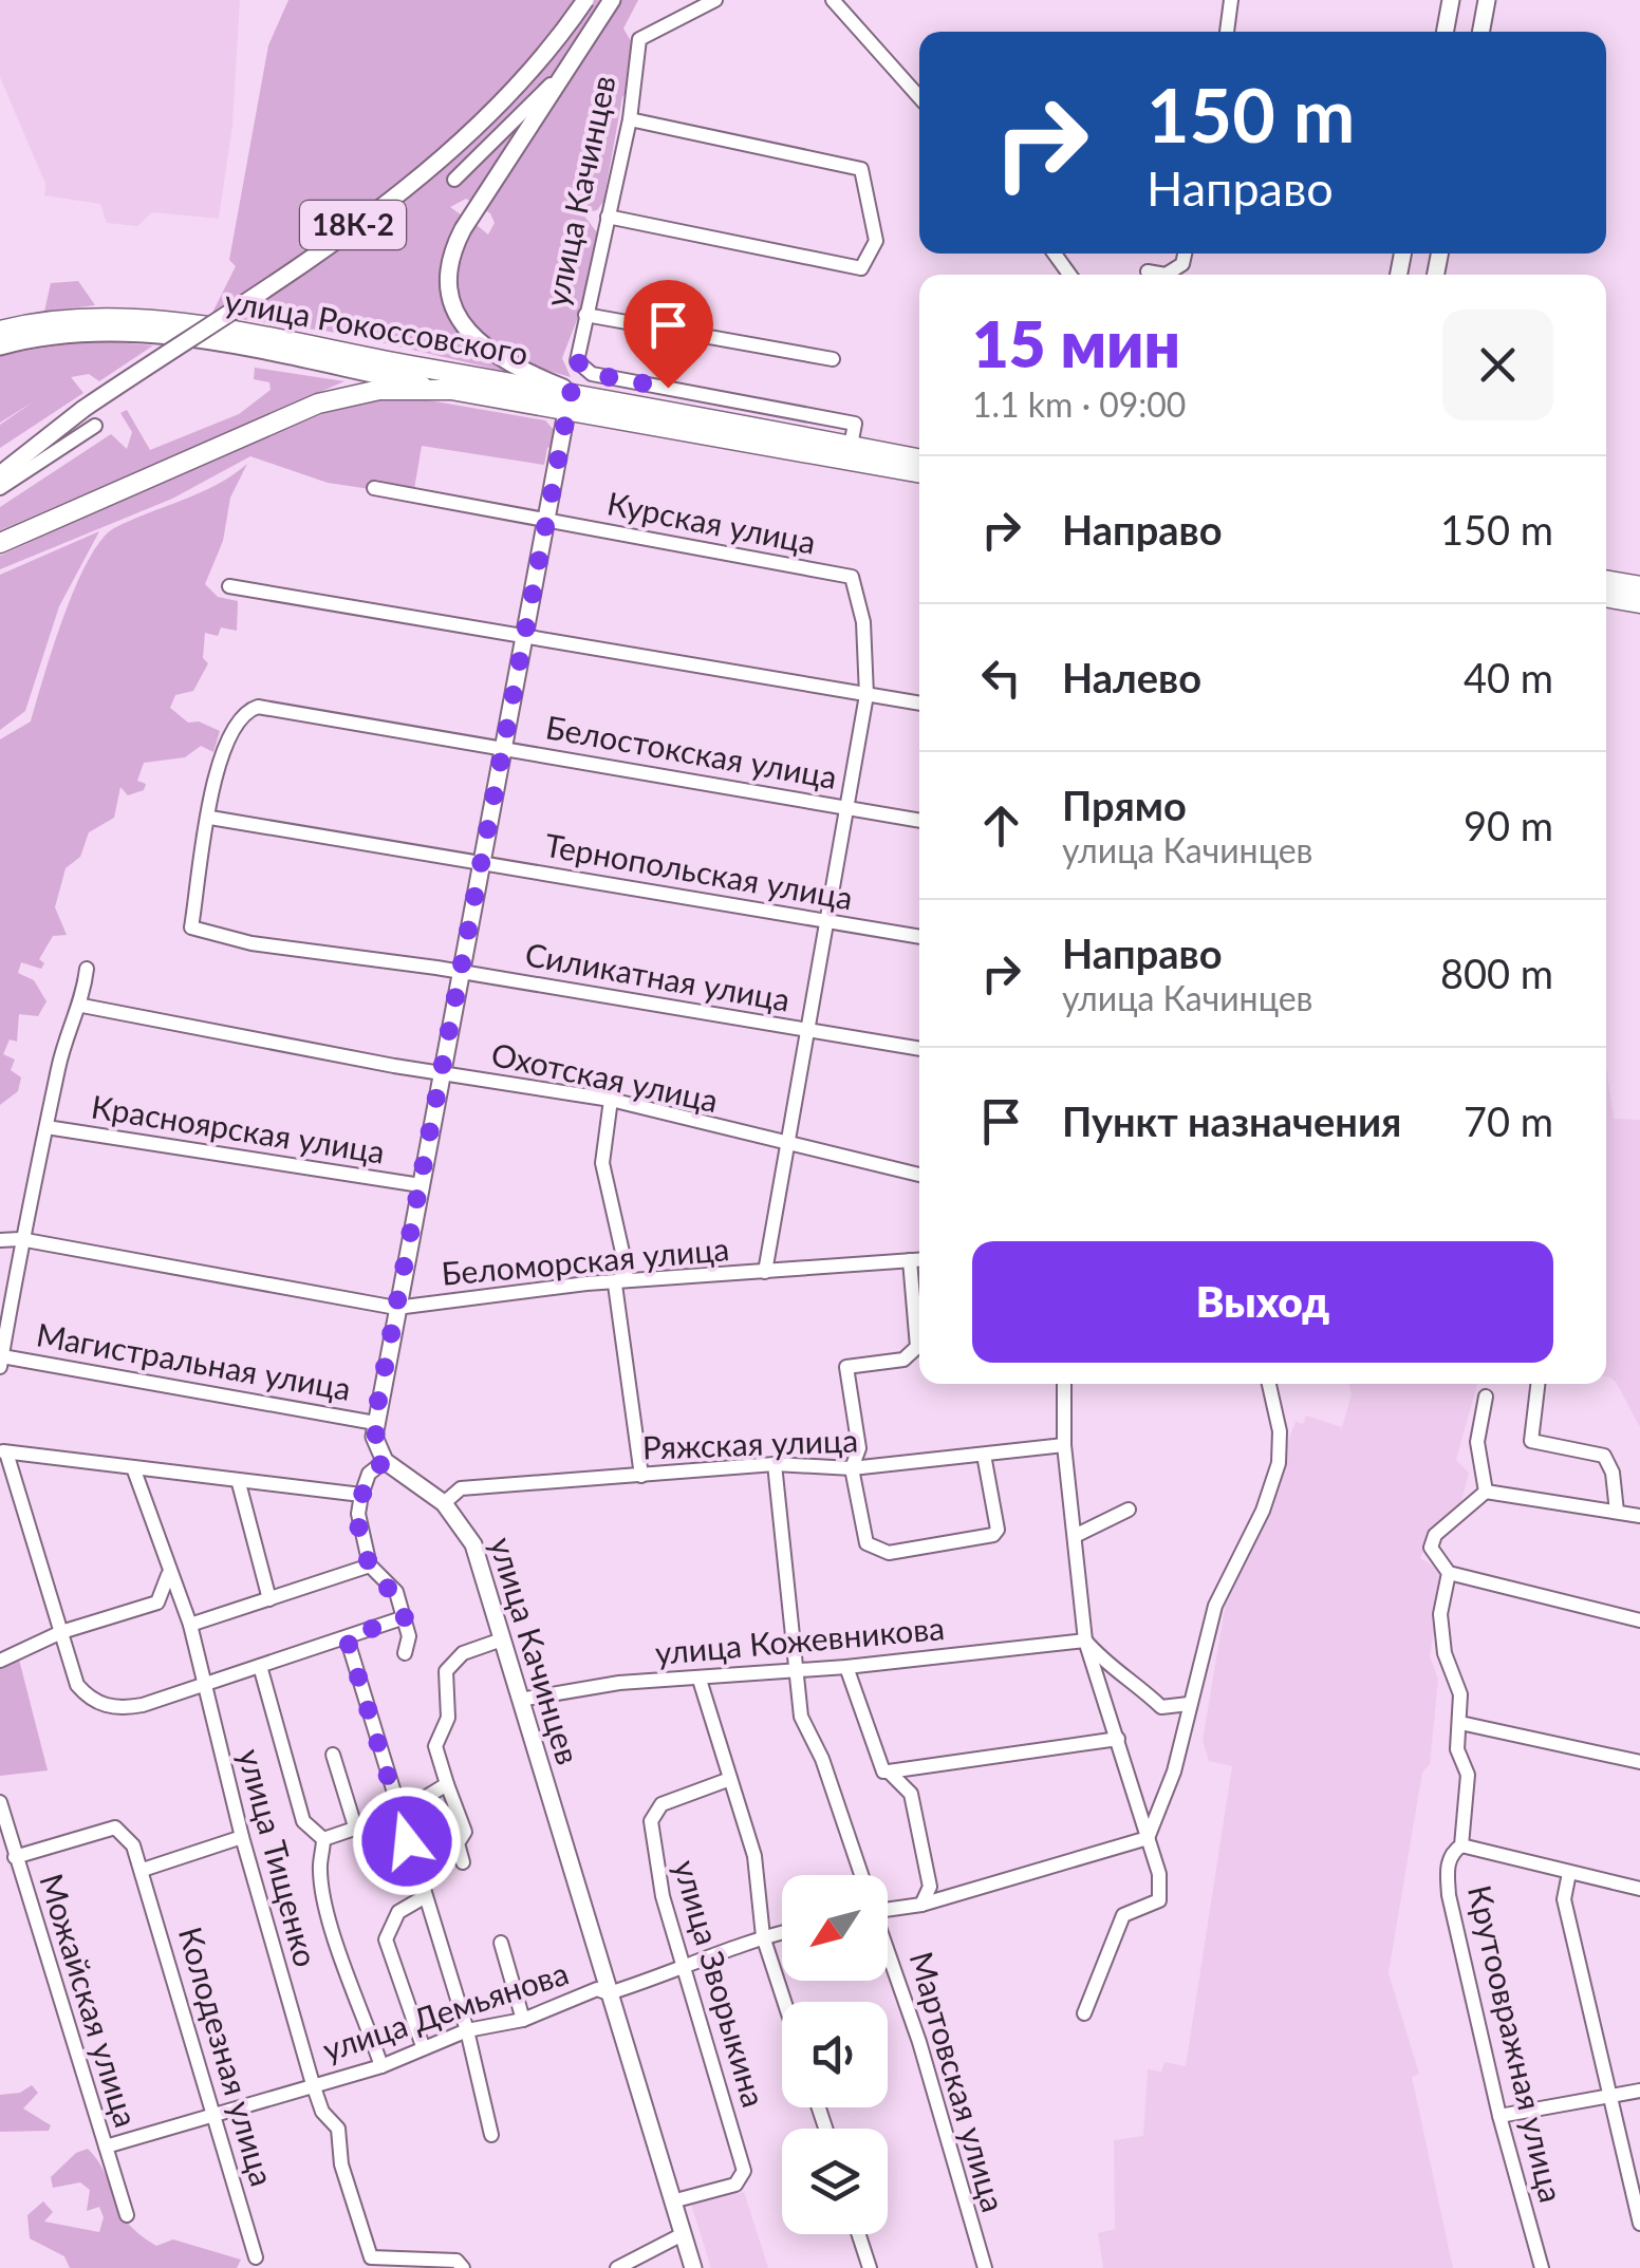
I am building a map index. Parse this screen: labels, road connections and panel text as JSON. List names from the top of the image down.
{
  "streets": {
    "highway": ["улица Рокоссовского"],
    "main road": ["улица Качинцев", "18К-2"],
    "street": [
      "Курская улица",
      "Белостокская улица",
      "Тернопольская улица",
      "Силикатная улица",
      "Охотская улица",
      "Красноярская улица",
      "Беломорская улица",
      "Магистральная улица",
      "Ряжская улица",
      "улица Кожевникова",
      "улица Тищенко",
      "улица Зворыкина",
      "Можайская улица",
      "улица Демьянова",
      "Крутоовражная улица",
      "Колодезная улица",
      "Мартовская улица"
    ]
  },
  "crossings": [
    ["улица Качинцев", "18К-2"],
    ["улица Качинцев", "улица Рокоссовского"],
    ["улица Качинцев", "Ряжская улица"],
    ["улица Качинцев", "улица Кожевникова"],
    ["улица Качинцев", "улица Зворыкина"],
    ["улица Качинцев", "улица Демьянова"],
    ["18К-2", "улица Рокоссовского"],
    ["Белостокская улица", "Тернопольская улица"],
    ["Белостокская улица", "Силикатная улица"],
    ["Тернопольская улица", "Силикатная улица"],
    ["Ряжская улица", "Мартовская улица"],
    ["улица Кожевникова", "Мартовская улица"],
    ["улица Тищенко", "улица Демьянова"],
    ["улица Зворыкина", "улица Демьянова"],
    ["Можайская улица", "улица Демьянова"],
    ["Можайская улица", "Колодезная улица"],
    ["улица Демьянова", "Колодезная улица"]
  ],
  "north": "bottom left",
  "page": {
    "turn": ["150 m", "Направо"],
    "heading": ["15 мин", "1.1 km · 09:00"],
    "list": [
      {
        "name": "Направо",
        "value": "150 m"
      },
      {
        "name": "Налево",
        "value": "40 m"
      },
      {
        "name": "Прямо",
        "note": "улица Качинцев",
        "value": "90 m"
      },
      {
        "name": "Направо",
        "note": "улица Качинцев",
        "value": "800 m"
      },
      {
        "name": "Пункт назначения",
        "value": "70 m"
      }
    ],
    "buttons": "Выход"
  }
}
